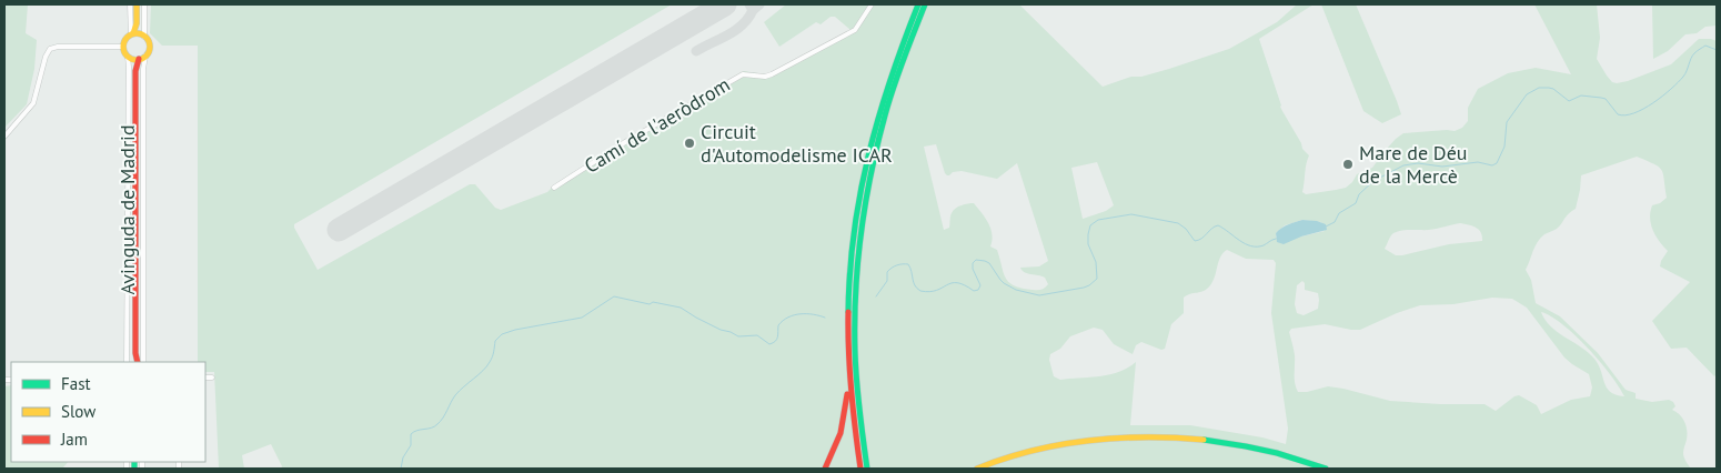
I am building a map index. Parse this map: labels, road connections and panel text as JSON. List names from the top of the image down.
{
  "streets": {
    "main road": ["Avinguda de Madrid"],
    "street": ["Camí de l'aeròdrom"]
  },
  "places": ["Circuit d'Automodelisme ICAR", "Mare de Déu de la Mercè"],
  "legend": ["Fast", "Slow", "Jam"]
}
